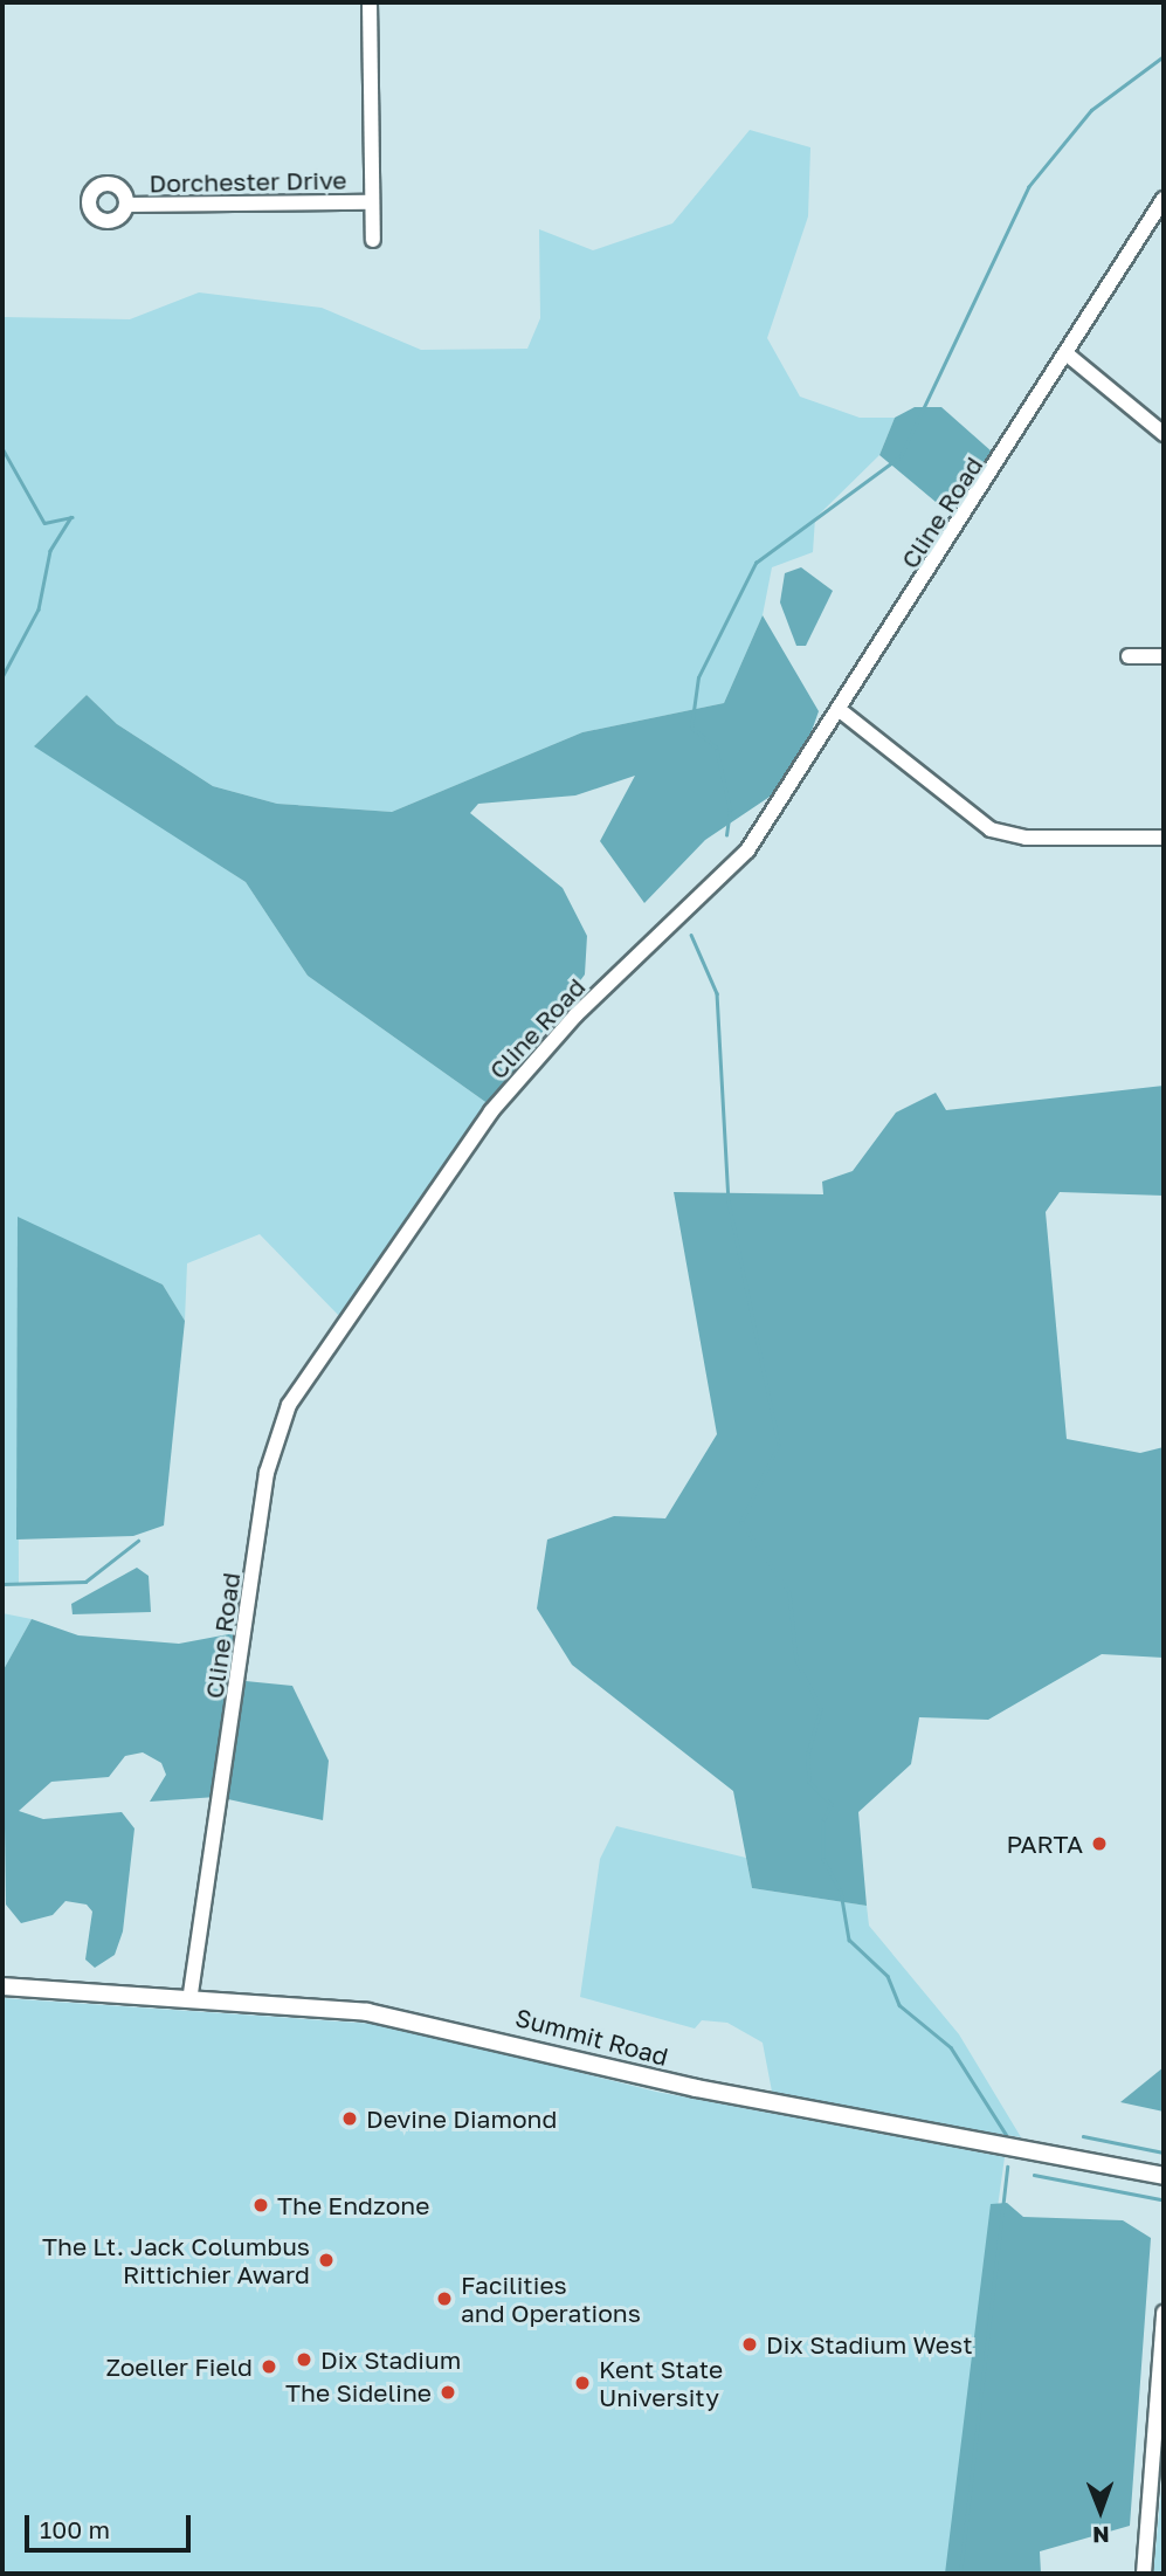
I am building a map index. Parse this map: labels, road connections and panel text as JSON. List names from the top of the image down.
{
  "streets": {
    "street": ["Dorchester Drive", "Cline Road", "Summit Road"]
  },
  "crossings": [
    ["Cline Road", "Summit Road"]
  ],
  "places": [
    "PARTA",
    "Devine Diamond",
    "The Endzone",
    "The Lt. Jack Columbus Rittichier Award",
    "Facilities and Operations",
    "Dix Stadium West",
    "Dix Stadium",
    "Zoeller Field",
    "Kent State University",
    "The Sideline"
  ],
  "scale_bar": "100 m",
  "north": "bottom"
}
